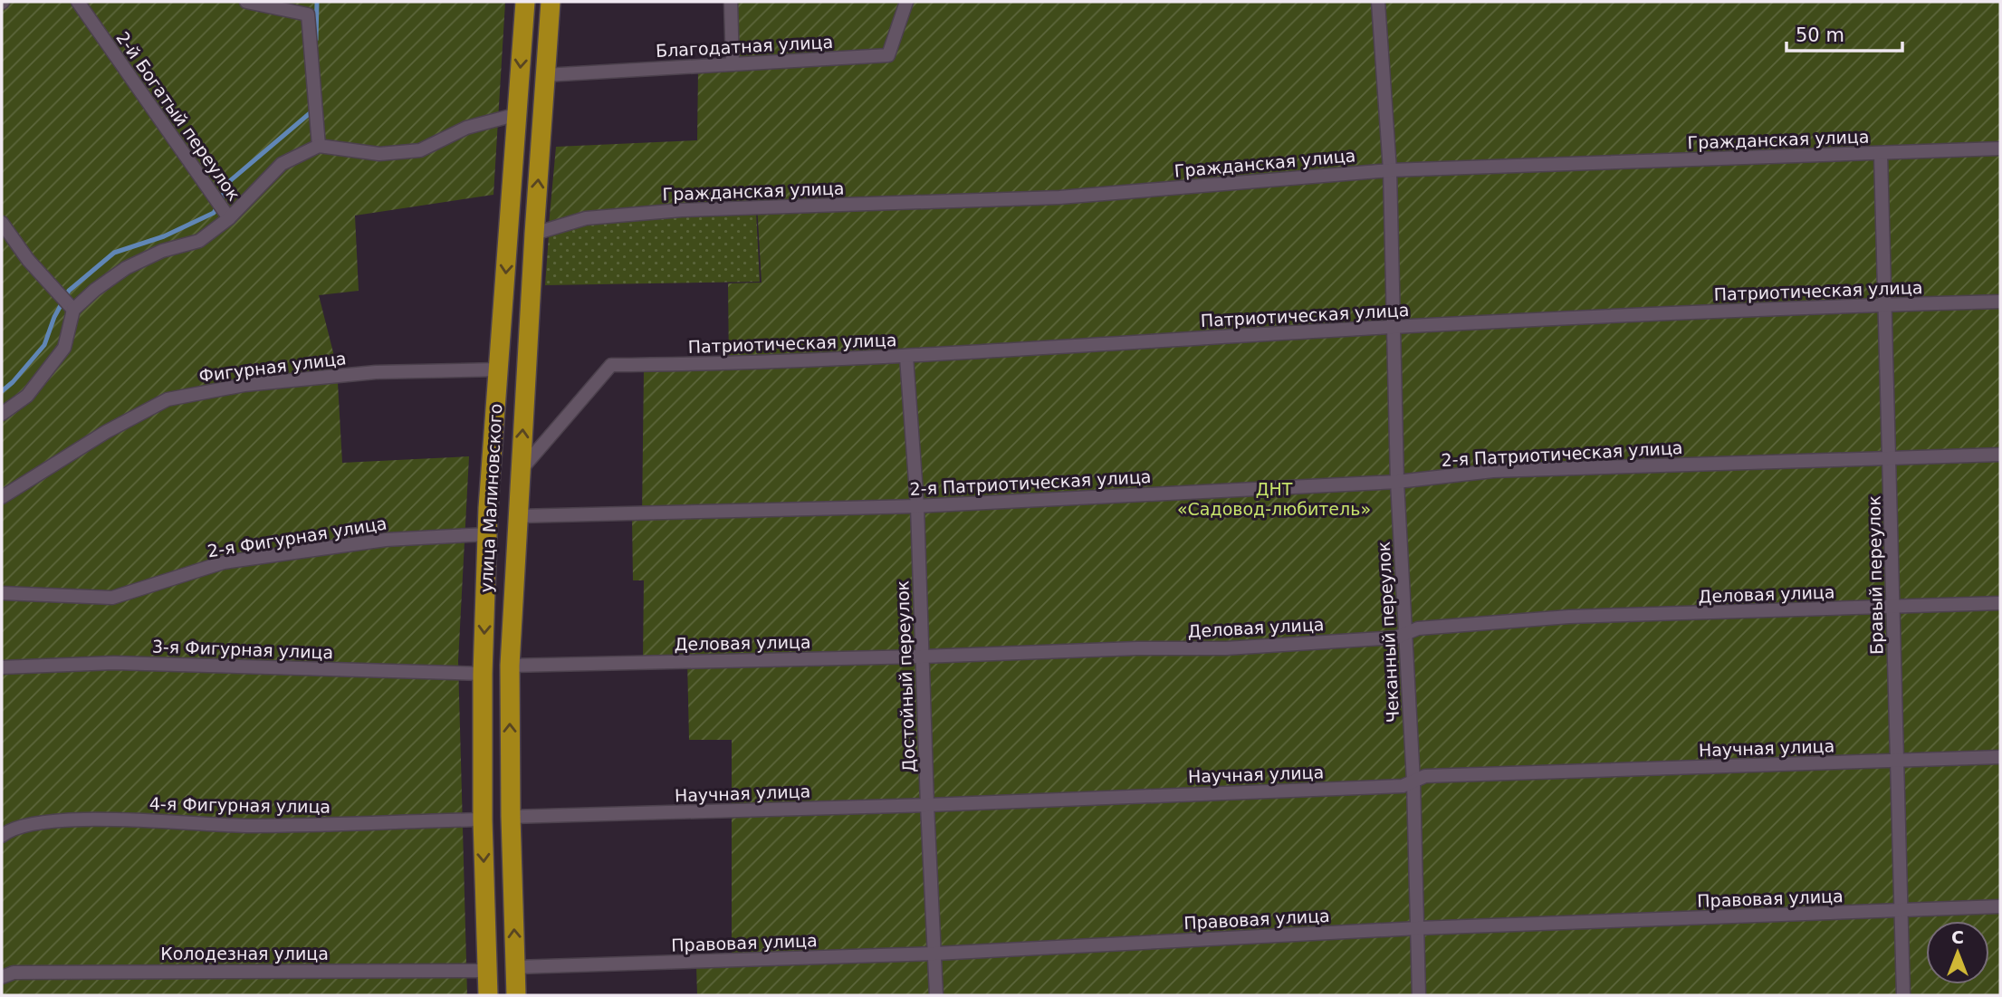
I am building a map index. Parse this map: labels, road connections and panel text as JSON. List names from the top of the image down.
{
  "streets": {
    "highway": ["улица Малиновского"],
    "street": [
      "Благодатная улица",
      "2-й Богатый переулок",
      "Гражданская улица",
      "Патриотическая улица",
      "Фигурная улица",
      "2-я Патриотическая улица",
      "2-я Фигурная улица",
      "Бравый переулок",
      "Деловая улица",
      "Чеканный переулок",
      "3-я Фигурная улица",
      "Достойный переулок",
      "Научная улица",
      "4-я Фигурная улица",
      "Правовая улица",
      "Колодезная улица"
    ]
  },
  "crossings": [
    ["Благодатная улица", "улица Малиновского"],
    ["Гражданская улица", "улица Малиновского"],
    ["Гражданская улица", "Бравый переулок"],
    ["Гражданская улица", "Чеканный переулок"],
    ["Патриотическая улица", "улица Малиновского"],
    ["Патриотическая улица", "Бравый переулок"],
    ["Патриотическая улица", "Чеканный переулок"],
    ["Патриотическая улица", "Достойный переулок"],
    ["Фигурная улица", "улица Малиновского"],
    ["2-я Патриотическая улица", "улица Малиновского"],
    ["2-я Патриотическая улица", "Бравый переулок"],
    ["2-я Патриотическая улица", "Чеканный переулок"],
    ["2-я Патриотическая улица", "Достойный переулок"],
    ["улица Малиновского", "2-я Фигурная улица"],
    ["улица Малиновского", "Деловая улица"],
    ["улица Малиновского", "3-я Фигурная улица"],
    ["улица Малиновского", "Научная улица"],
    ["улица Малиновского", "4-я Фигурная улица"],
    ["улица Малиновского", "Правовая улица"],
    ["улица Малиновского", "Колодезная улица"],
    ["Бравый переулок", "Деловая улица"],
    ["Бравый переулок", "Научная улица"],
    ["Бравый переулок", "Правовая улица"],
    ["Деловая улица", "Чеканный переулок"],
    ["Деловая улица", "Достойный переулок"],
    ["Чеканный переулок", "Научная улица"],
    ["Чеканный переулок", "Правовая улица"],
    ["Достойный переулок", "Научная улица"],
    ["Достойный переулок", "Правовая улица"]
  ],
  "parks": ["ДНТ «Садовод-любитель»"],
  "scale_bar": "50 m",
  "north": "top"
}
